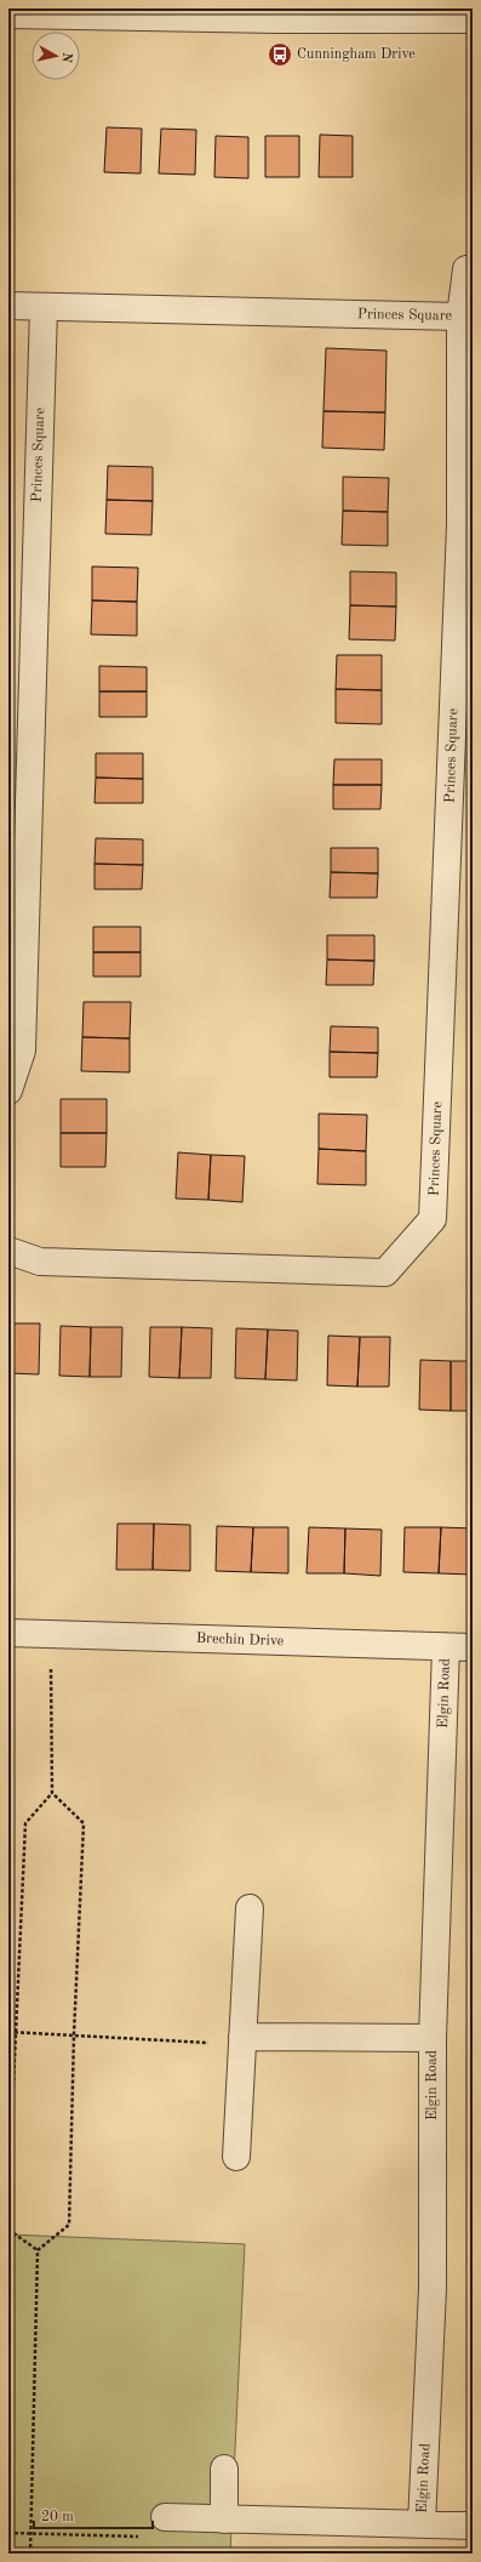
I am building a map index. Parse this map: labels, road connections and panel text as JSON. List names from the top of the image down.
{
  "streets": {
    "street": ["Princes Square", "Brechin Drive", "Elgin Road"]
  },
  "crossings": [
    ["Brechin Drive", "Elgin Road"]
  ],
  "places": {
    "bus stop": ["Cunningham Drive"]
  },
  "scale_bar": "20 m",
  "north": "right"
}
